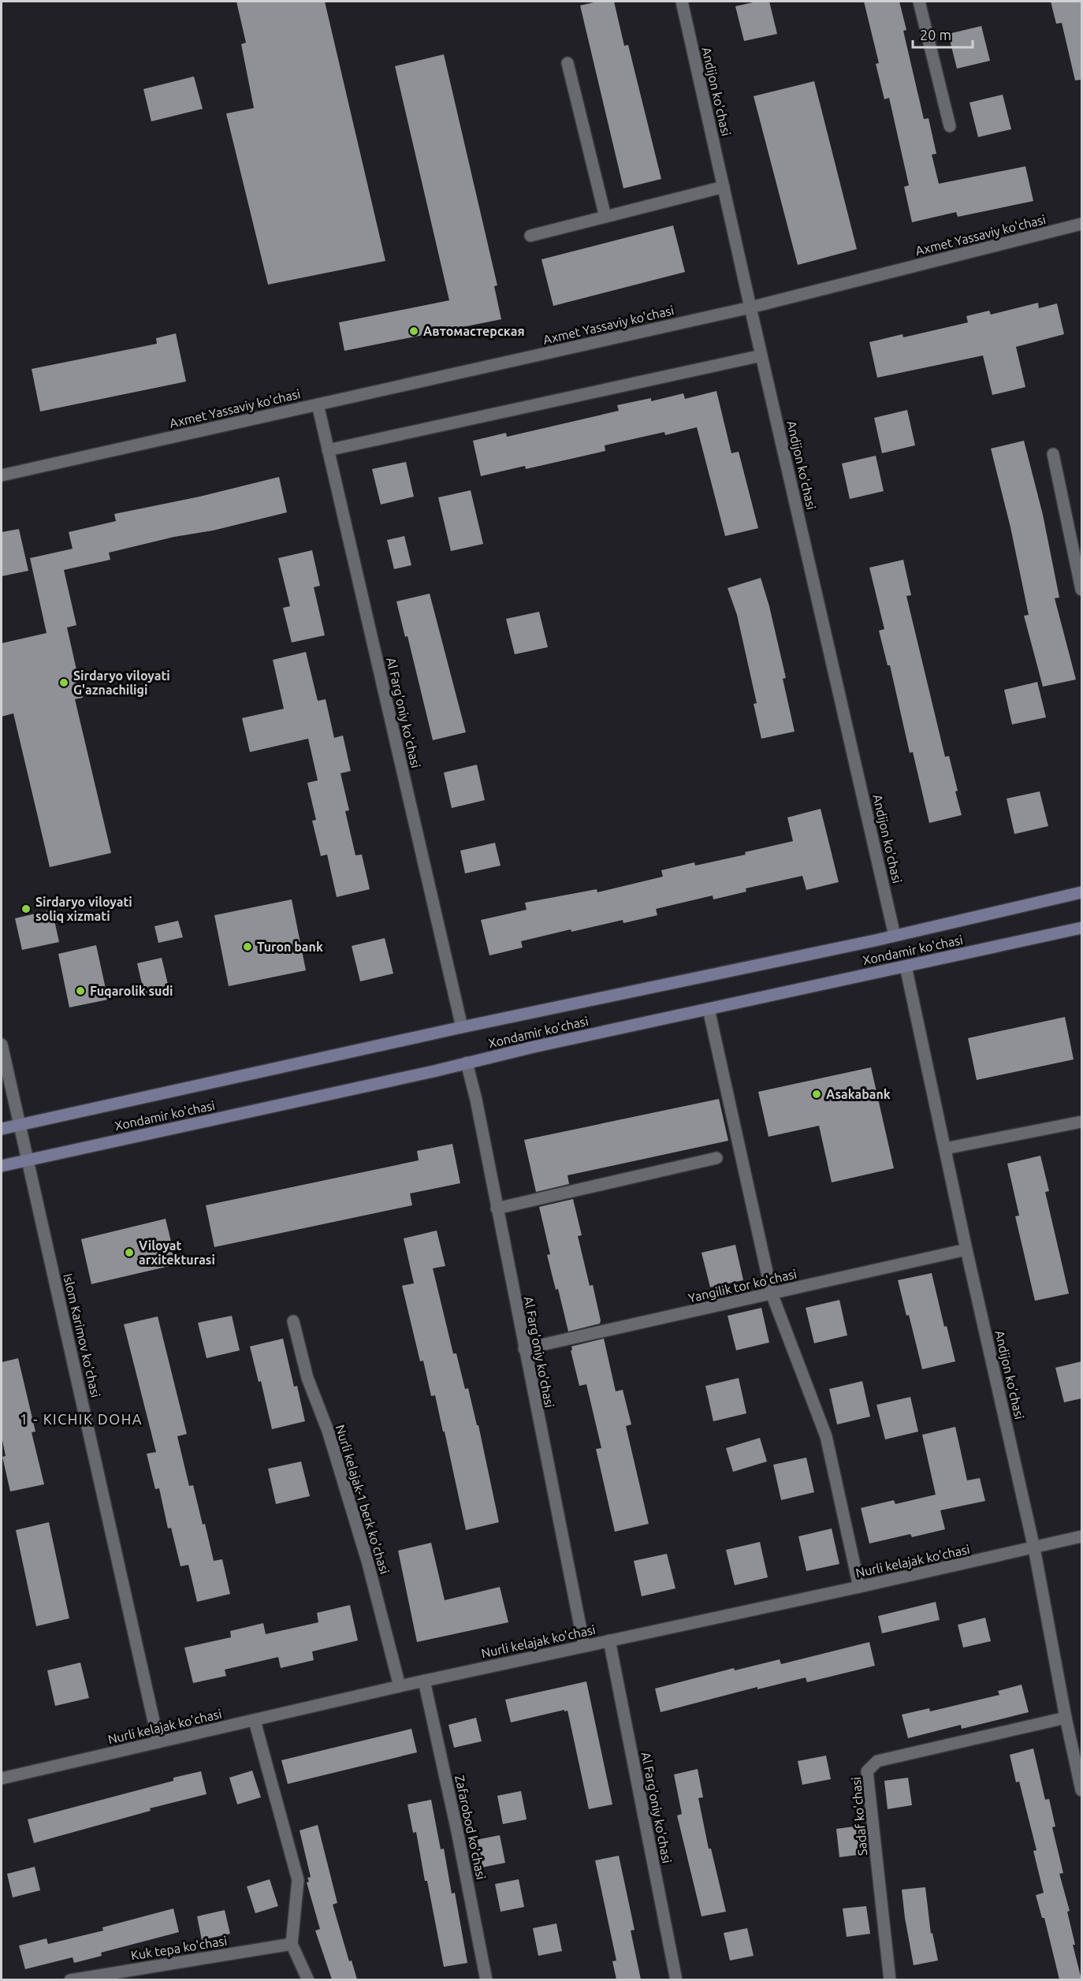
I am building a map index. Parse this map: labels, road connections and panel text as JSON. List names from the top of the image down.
{
  "streets": {
    "main road": ["Xondamir ko'chasi"],
    "street": [
      "Andijon ko'chasi",
      "Axmet Yassaviy ko'chasi",
      "Al Farg'oniy ko'chasi",
      "Yangilik tor ko'chasi",
      "Islom Karimov ko'chasi",
      "Nurli kelajak-1 berk ko'chasi",
      "Nurli kelajak ko'chasi",
      "Sadaf ko'chasi",
      "Zafarobod ko'chasi",
      "Kuk tepa ko'chasi"
    ]
  },
  "crossings": [
    ["Andijon ko'chasi", "Axmet Yassaviy ko'chasi"],
    ["Andijon ko'chasi", "Xondamir ko'chasi"],
    ["Andijon ko'chasi", "Yangilik tor ko'chasi"],
    ["Andijon ko'chasi", "Nurli kelajak ko'chasi"],
    ["Andijon ko'chasi", "Sadaf ko'chasi"],
    ["Axmet Yassaviy ko'chasi", "Al Farg'oniy ko'chasi"],
    ["Al Farg'oniy ko'chasi", "Xondamir ko'chasi"],
    ["Al Farg'oniy ko'chasi", "Yangilik tor ko'chasi"],
    ["Al Farg'oniy ko'chasi", "Nurli kelajak ko'chasi"],
    ["Xondamir ko'chasi", "Islom Karimov ko'chasi"],
    ["Islom Karimov ko'chasi", "Nurli kelajak ko'chasi"],
    ["Nurli kelajak-1 berk ko'chasi", "Nurli kelajak ko'chasi"],
    ["Nurli kelajak ko'chasi", "Zafarobod ko'chasi"]
  ],
  "districts": ["1 - KICHIK DOHA"],
  "places": [
    "Автомастерская",
    "Sirdaryo viloyati G'aznachiligi",
    "Sirdaryo viloyati soliq xizmati",
    "Turon bank",
    "Fuqarolik sudi",
    "Asakabank",
    "Viloyat arxitekturasi"
  ],
  "scale_bar": "20 m"
}
